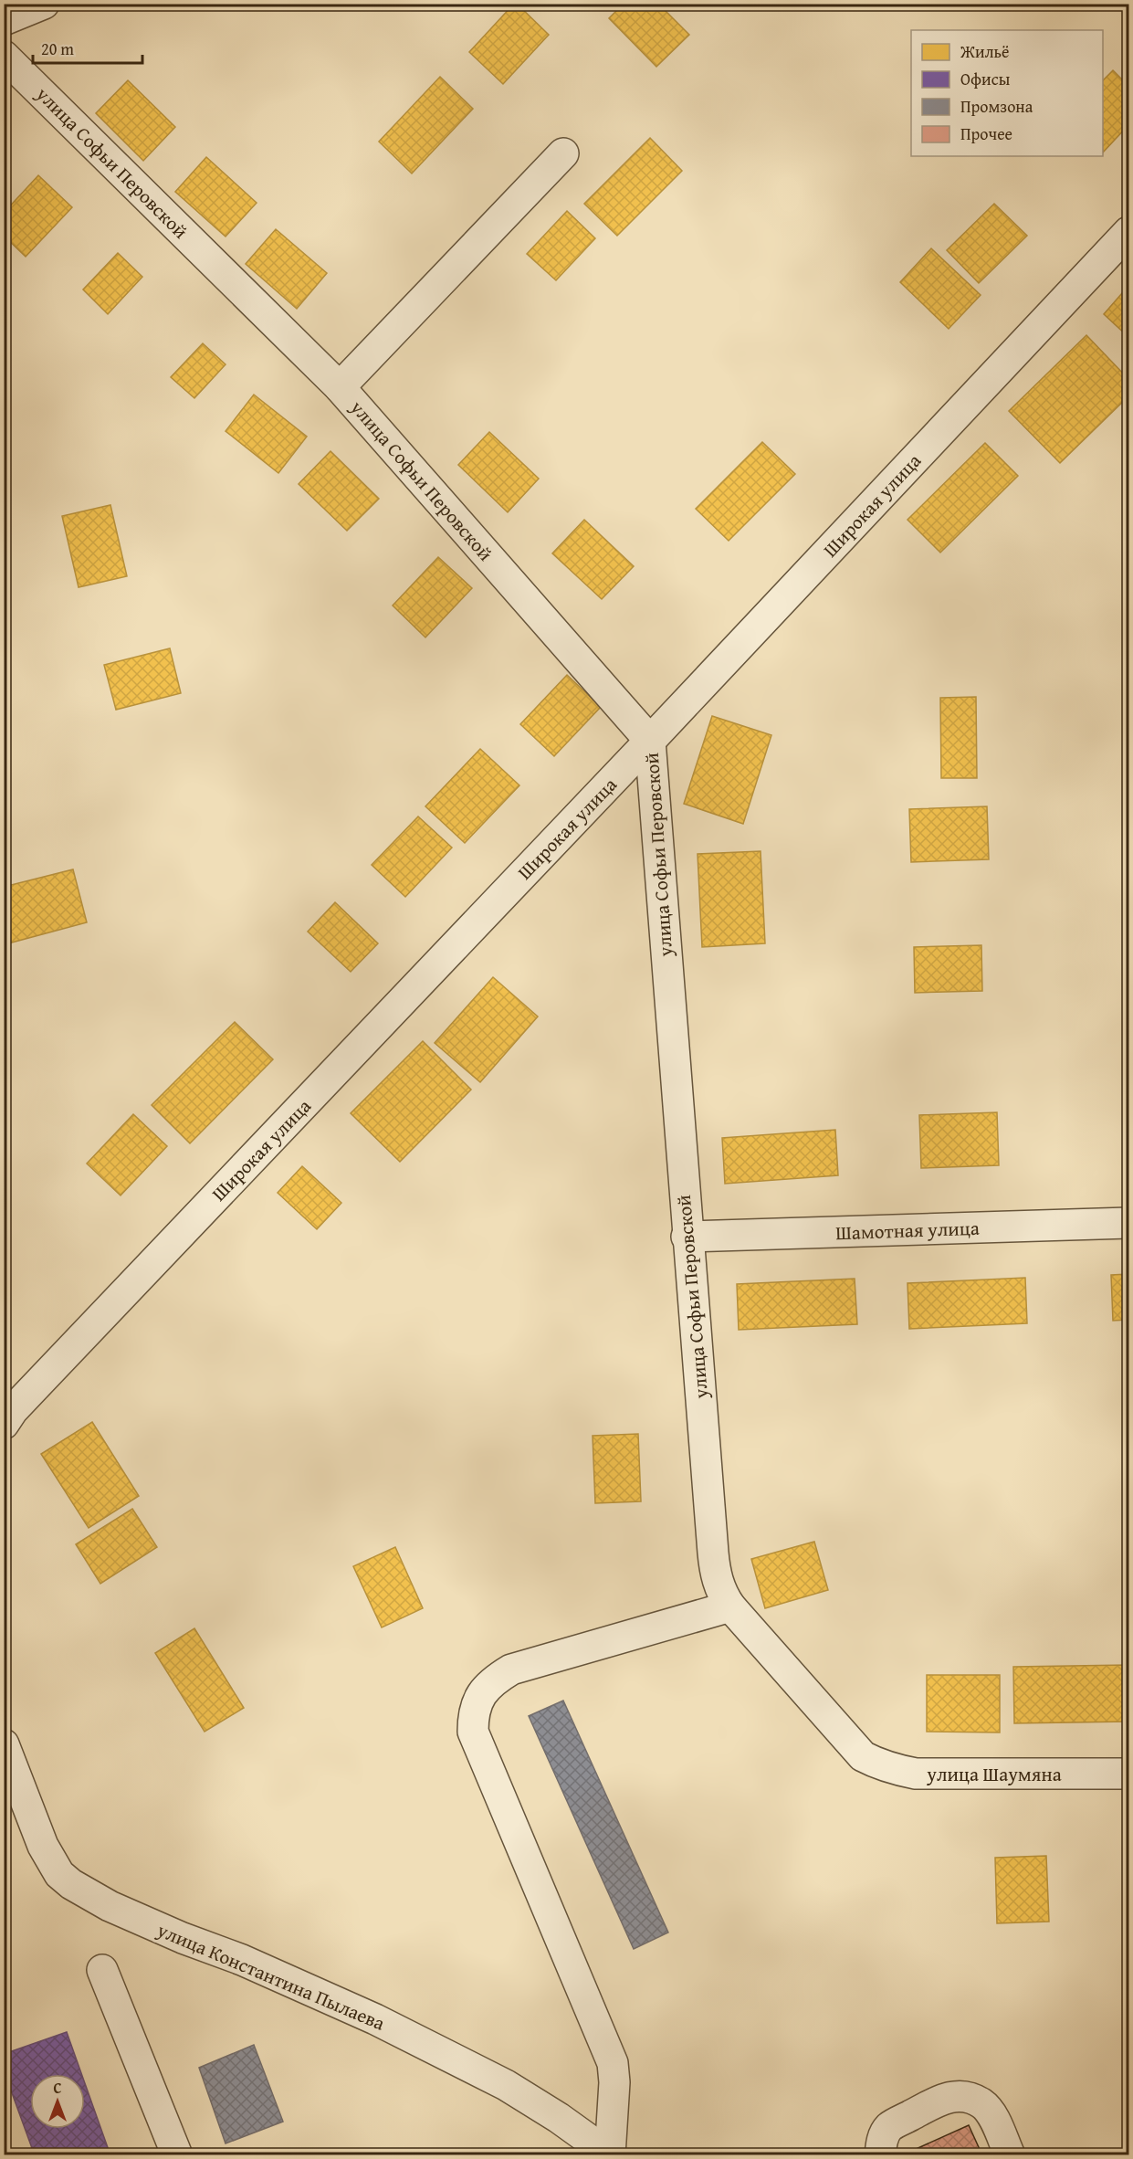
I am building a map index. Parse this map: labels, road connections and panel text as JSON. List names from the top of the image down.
{
  "streets": {
    "street": [
      "улица Софьи Перовской",
      "Широкая улица",
      "Шамотная улица",
      "улица Шаумяна",
      "улица Константина Пылаева"
    ]
  },
  "crossings": [
    ["улица Софьи Перовской", "Широкая улица"],
    ["улица Софьи Перовской", "Шамотная улица"],
    ["улица Софьи Перовской", "улица Шаумяна"]
  ],
  "legend": [
    "Жильё",
    "Офисы",
    "Промзона",
    "Прочее"
  ],
  "scale_bar": "20 m",
  "north": "top"
}
